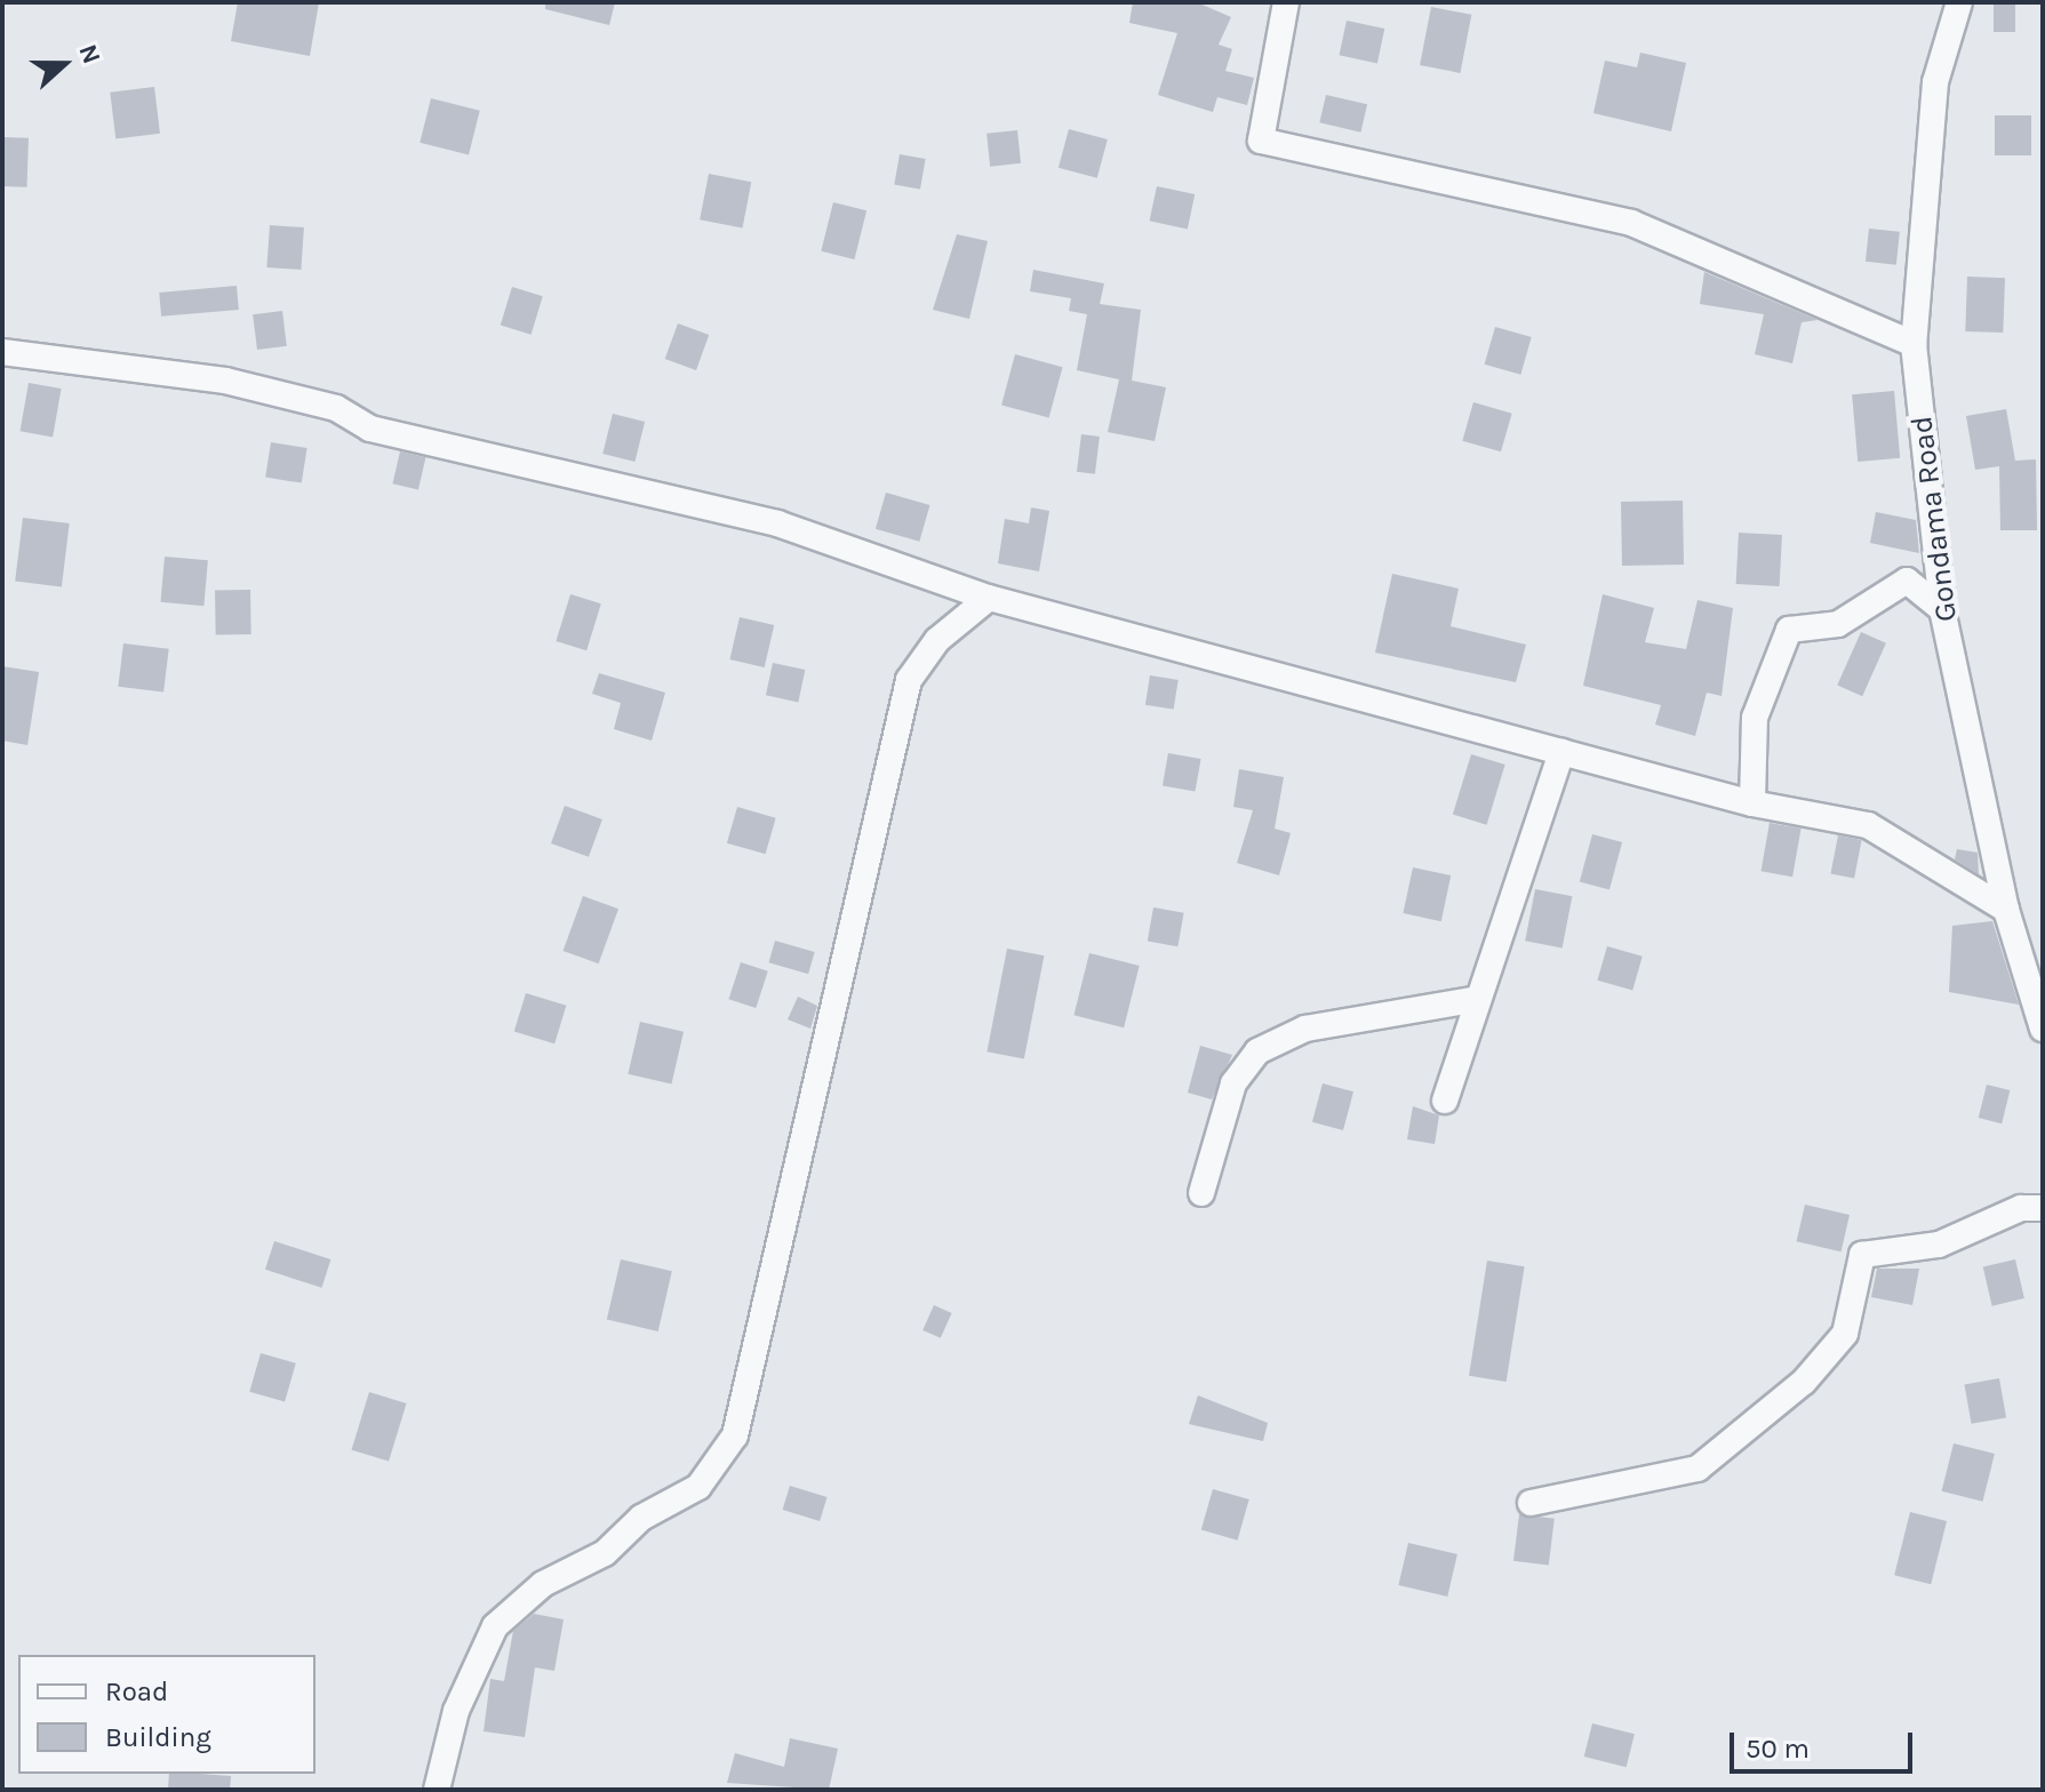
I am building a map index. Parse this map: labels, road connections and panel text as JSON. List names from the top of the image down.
{
  "streets": {
    "street": ["Gondama Road"]
  },
  "legend": ["Road", "Building"],
  "scale_bar": "50 m",
  "north": "right"
}
